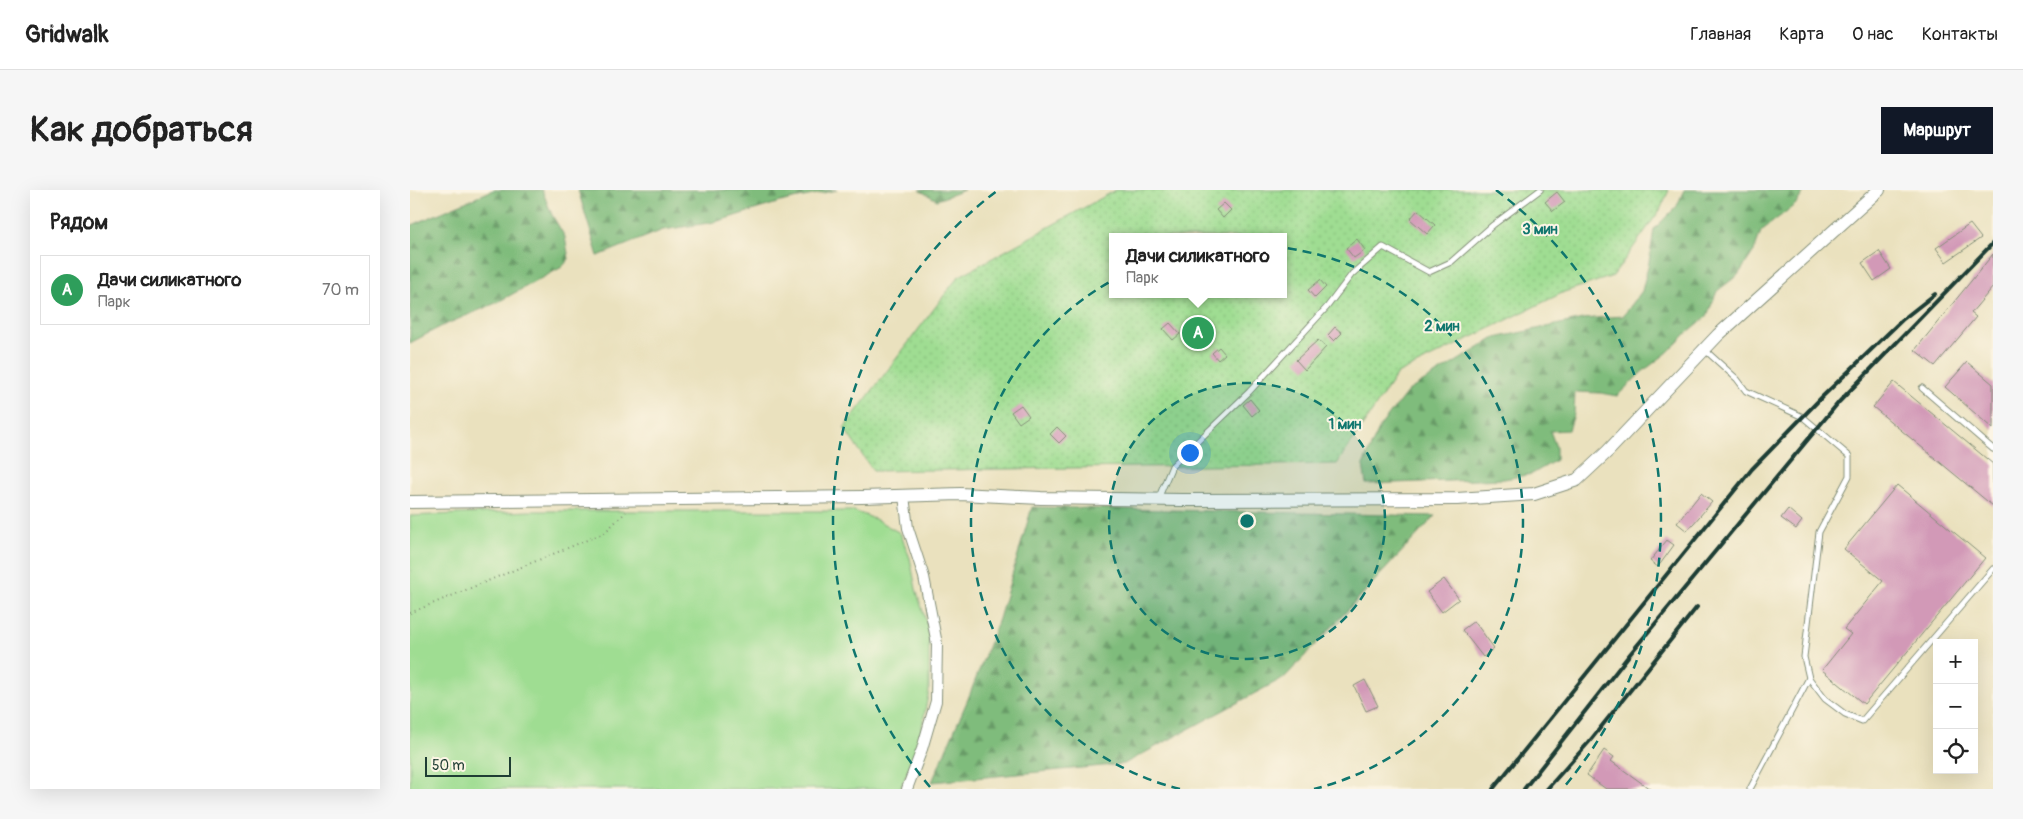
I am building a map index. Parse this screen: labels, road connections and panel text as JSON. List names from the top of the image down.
{
  "scale_bar": "50 m",
  "page": {
    "header": "Gridwalk",
    "nav": [
      "Главная",
      "Карта",
      "О нас",
      "Контакты"
    ],
    "buttons": "Маршрут",
    "title": "Как добраться",
    "heading": "Рядом",
    "popup": ["Дачи силикатного", "Парк"],
    "list": [
      {
        "mark": "A",
        "name": "Дачи силикатного",
        "note": "Парк",
        "value": "70 m"
      }
    ],
    "pins": "A",
    "map_buttons": ["+", "−"],
    "scale": "50 m"
  },
  "rings": ["3 мин", "2 мин", "1 мин"]
}
